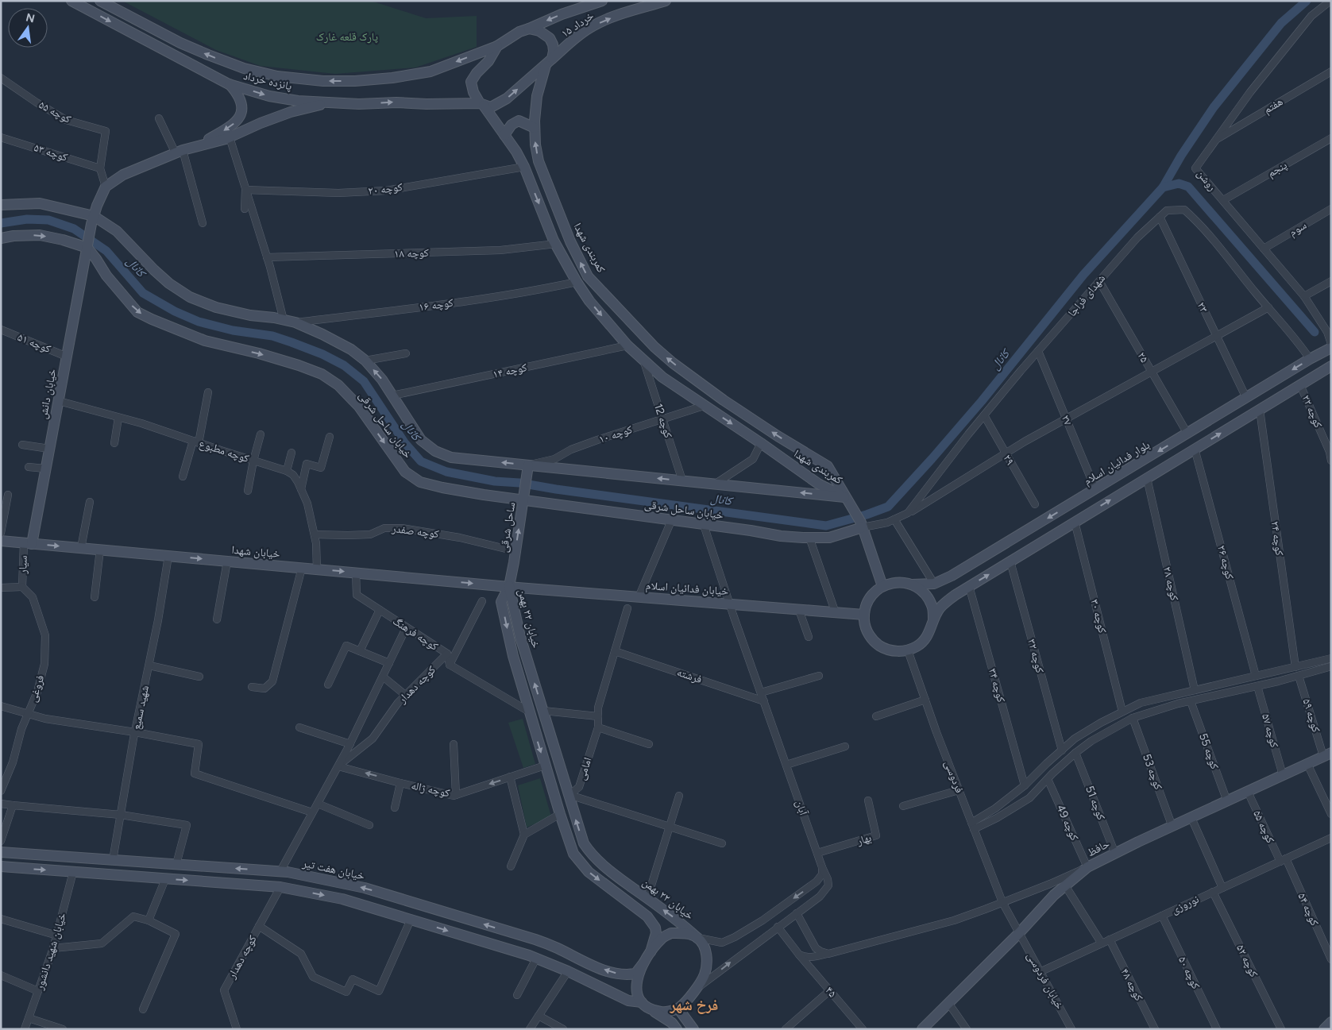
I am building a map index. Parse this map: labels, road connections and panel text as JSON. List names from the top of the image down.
{
  "streets": {
    "street": [
      "۱۵ خرداد",
      "پانزده خرداد",
      "هفتم",
      "کوچه ۵۵",
      "کوچه ۵۳",
      "پنجم",
      "روشن",
      "کوچه ۲۰",
      "سوم",
      "کمربندی شهدا",
      "کوچه ۱۸",
      "شهدای فراجا",
      "کوچه ۱۶",
      "۲۳",
      "کوچه ۵۱",
      "۲۵",
      "کوچه ۱۴",
      "خیابان دانش",
      "کوچه ۲۲",
      "۲۷",
      "کوچه 12",
      "خیابان ساحل شرقی",
      "کوچه ۱۰",
      "کوچه مطبوع",
      "۲۹",
      "بلوار فدائیان اسلام",
      "ساحل شرقی",
      "کوچه صفدر",
      "کوچه ۲۴",
      "خیابان شهدا",
      "کوچه ۲۶",
      "سیار",
      "کوچه ۲۸",
      "خیابان فدائیان اسلام",
      "کوچه ۳۰",
      "خیابان ۲۲ بهمن",
      "کوچه فرهنگ",
      "کوچه ۳۲",
      "فرشته",
      "کوچه دهدار",
      "کوچه ۳۴",
      "فروغی",
      "شهید سمیع",
      "کوچه ۵۹",
      "کوچه ۵۷",
      "کوچه 55",
      "امامی",
      "کوچه 53",
      "فردوسی",
      "کوچه ژاله",
      "کوچه 51",
      "آبان",
      "کوچه 49",
      "بهار",
      "حافظ",
      "خیابان هفت تیر",
      "نوروزی",
      "کوچه ۵۴",
      "خیابان شهید دانشور",
      "کوچه ۵۲",
      "کوچه ۵۰",
      "خیابان فردوسی",
      "کوچه ۴۸",
      "۴۵"
    ]
  },
  "crossings": [
    ["۱۵ خرداد", "پانزده خرداد"],
    ["۱۵ خرداد", "کمربندی شهدا"],
    ["پانزده خرداد", "کمربندی شهدا"],
    ["هفتم", "روشن"],
    ["کوچه ۵۵", "کوچه ۵۳"],
    ["کوچه ۵۵", "خیابان دانش"],
    ["کوچه ۵۵", "حافظ"],
    ["کوچه ۵۵", "نوروزی"],
    ["کوچه ۵۵", "کوچه ۵۴"],
    ["پنجم", "روشن"],
    ["روشن", "سوم"],
    ["کوچه ۲۰", "کمربندی شهدا"],
    ["کمربندی شهدا", "کوچه ۱۸"],
    ["کمربندی شهدا", "کوچه ۱۶"],
    ["کمربندی شهدا", "کوچه ۱۴"],
    ["کمربندی شهدا", "کوچه 12"],
    ["کمربندی شهدا", "خیابان ساحل شرقی"],
    ["کمربندی شهدا", "کوچه ۱۰"],
    ["شهدای فراجا", "۲۳"],
    ["شهدای فراجا", "۲۵"],
    ["شهدای فراجا", "۲۷"],
    ["شهدای فراجا", "خیابان ساحل شرقی"],
    ["شهدای فراجا", "۲۹"],
    ["شهدای فراجا", "بلوار فدائیان اسلام"],
    ["کوچه ۱۶", "خیابان ساحل شرقی"],
    ["۲۳", "بلوار فدائیان اسلام"],
    ["کوچه ۵۱", "خیابان دانش"],
    ["۲۵", "بلوار فدائیان اسلام"],
    ["کوچه ۱۴", "خیابان ساحل شرقی"],
    ["خیابان دانش", "خیابان ساحل شرقی"],
    ["خیابان دانش", "کوچه مطبوع"],
    ["خیابان دانش", "خیابان شهدا"],
    ["خیابان دانش", "سیار"],
    ["۲۷", "بلوار فدائیان اسلام"],
    ["کوچه 12", "خیابان ساحل شرقی"],
    ["کوچه 12", "کوچه ۱۰"],
    ["خیابان ساحل شرقی", "کوچه ۱۰"],
    ["خیابان ساحل شرقی", "ساحل شرقی"],
    ["خیابان ساحل شرقی", "آبان"],
    ["کوچه ۱۰", "ساحل شرقی"],
    ["بلوار فدائیان اسلام", "خیابان فدائیان اسلام"],
    ["بلوار فدائیان اسلام", "فردوسی"],
    ["ساحل شرقی", "کوچه صفدر"],
    ["ساحل شرقی", "خیابان شهدا"],
    ["ساحل شرقی", "خیابان فدائیان اسلام"],
    ["ساحل شرقی", "خیابان ۲۲ بهمن"],
    ["خیابان شهدا", "سیار"],
    ["خیابان شهدا", "خیابان فدائیان اسلام"],
    ["خیابان شهدا", "خیابان ۲۲ بهمن"],
    ["خیابان شهدا", "کوچه فرهنگ"],
    ["خیابان شهدا", "شهید سمیع"],
    ["سیار", "فروغی"],
    ["خیابان فدائیان اسلام", "خیابان ۲۲ بهمن"],
    ["خیابان فدائیان اسلام", "فردوسی"],
    ["خیابان فدائیان اسلام", "آبان"],
    ["خیابان ۲۲ بهمن", "امامی"],
    ["خیابان ۲۲ بهمن", "کوچه ژاله"],
    ["خیابان ۲۲ بهمن", "خیابان هفت تیر"],
    ["کوچه فرهنگ", "کوچه دهدار"],
    ["فرشته", "امامی"],
    ["فرشته", "آبان"],
    ["کوچه دهدار", "کوچه ژاله"],
    ["کوچه دهدار", "خیابان هفت تیر"],
    ["شهید سمیع", "خیابان هفت تیر"],
    ["کوچه ۵۹", "حافظ"],
    ["کوچه ۵۷", "حافظ"],
    ["کوچه 55", "حافظ"],
    ["کوچه 53", "حافظ"],
    ["فردوسی", "خیابان فردوسی"],
    ["کوچه 51", "حافظ"],
    ["آبان", "بهار"],
    ["کوچه 49", "حافظ"],
    ["حافظ", "خیابان فردوسی"],
    ["نوروزی", "کوچه ۵۴"],
    ["نوروزی", "کوچه ۵۲"],
    ["نوروزی", "کوچه ۵۰"],
    ["نوروزی", "خیابان فردوسی"],
    ["نوروزی", "کوچه ۴۸"]
  ],
  "one_way": ["ساحل شرقی", "خیابان شهدا"],
  "districts": ["فرخ شهر"],
  "water": ["کانال"],
  "parks": ["پارک قلعه غارک"],
  "north": "top"
}
